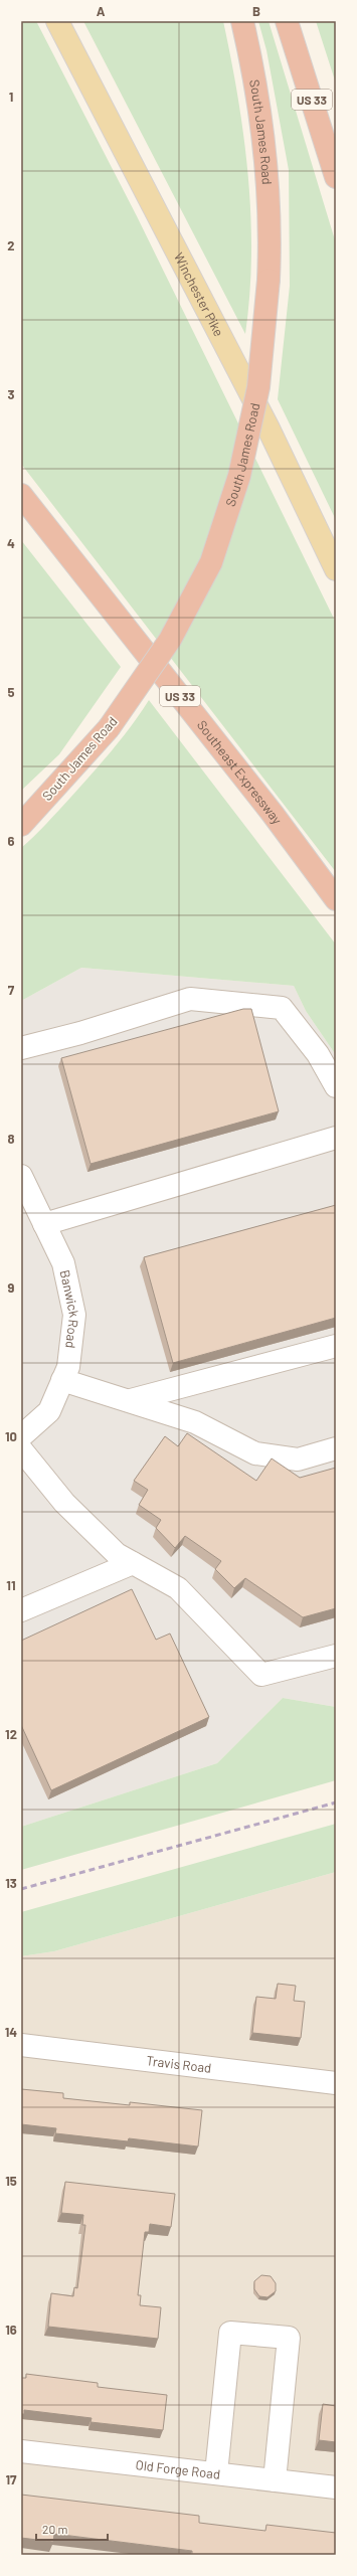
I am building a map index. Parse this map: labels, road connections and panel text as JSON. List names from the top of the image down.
{
  "streets": {
    "highway": ["US 33", "South James Road", "Southeast Expressway"],
    "main road": ["Winchester Pike"],
    "street": ["Banwick Road", "Travis Road", "Old Forge Road"]
  },
  "scale_bar": "20 m",
  "grid": {
    "columns": ["A", "B"],
    "rows": [
      "1",
      "2",
      "3",
      "4",
      "5",
      "6",
      "7",
      "8",
      "9",
      "10",
      "11",
      "12",
      "13",
      "14",
      "15",
      "16",
      "17"
    ]
  }
}
